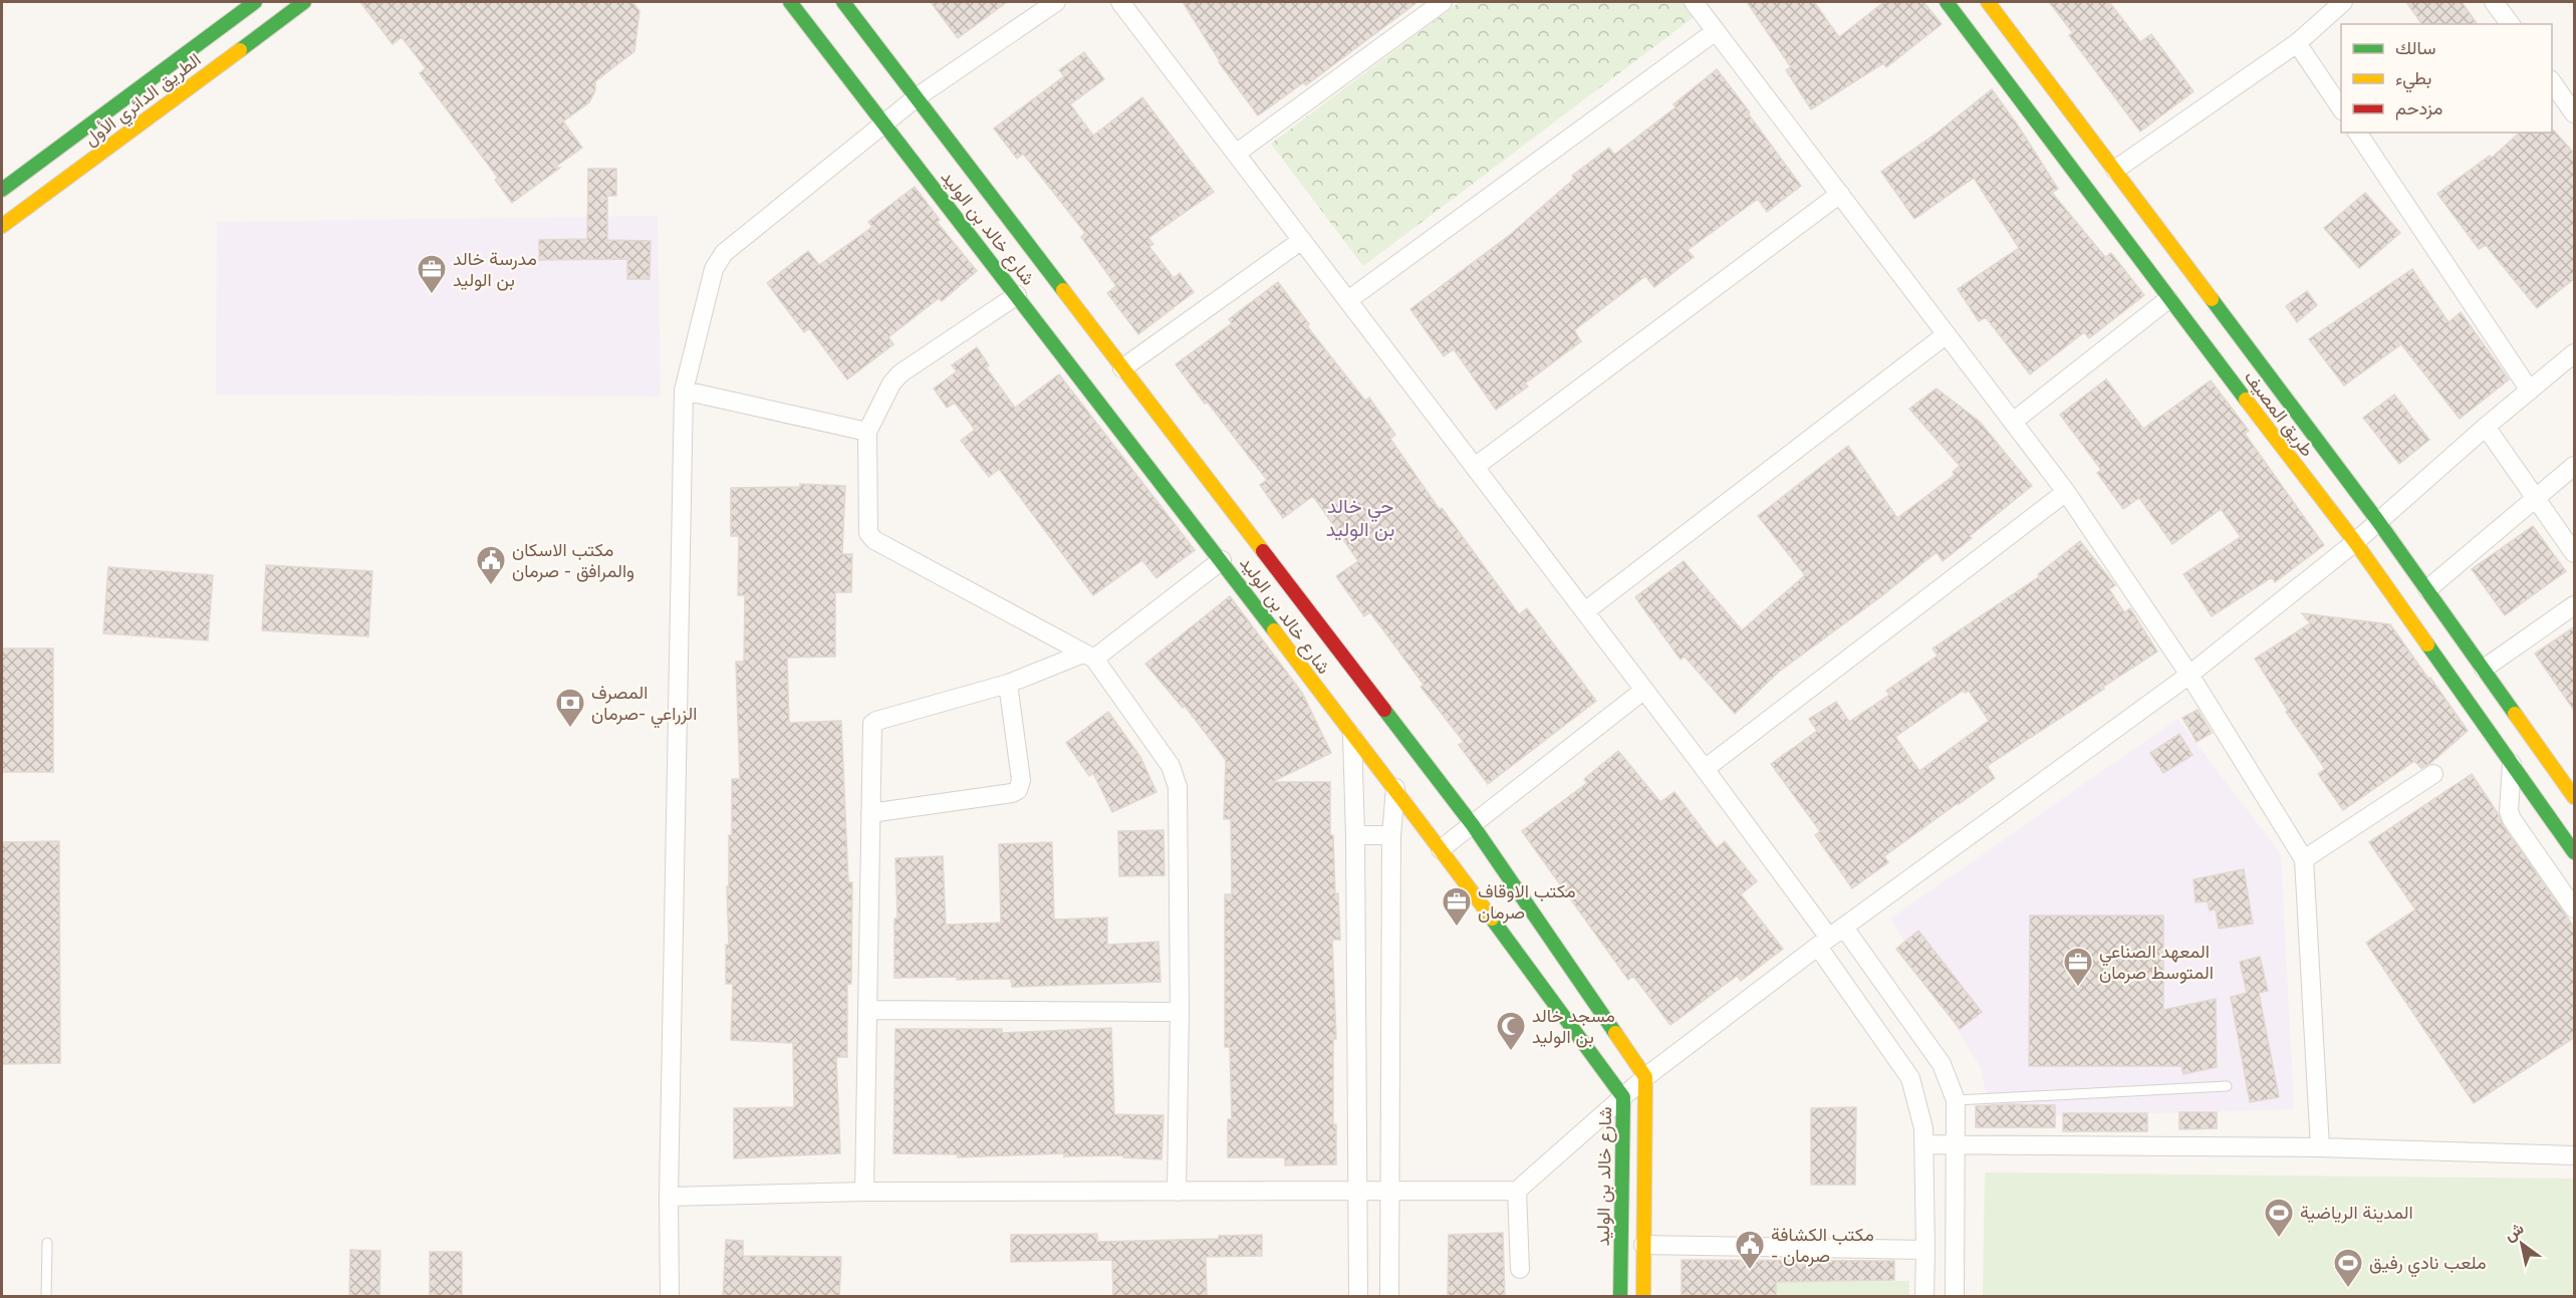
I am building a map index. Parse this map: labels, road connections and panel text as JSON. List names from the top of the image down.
{
  "streets": {
    "street": ["الطريق الدائري الأول", "شارع خالد بن الوليد", "طريق المصيف"]
  },
  "districts": ["حي خالد بن الوليد"],
  "places": {
    "office": ["مدرسة خالد بن الوليد", "مكتب الاوقاف صرمان", "المعهد الصناعي المتوسط صرمان"],
    "public building": ["مكتب الاسكان والمرافق - صرمان", "مكتب الكشافة - صرمان"],
    "bank": ["المصرف الزراعي -صرمان"],
    "mosque": ["مسجد خالد بن الوليد"],
    "sports": ["المدينة الرياضية", "ملعب نادي رفيق"]
  },
  "legend": ["سالك", "بطيء", "مزدحم"],
  "north": "top left"
}
